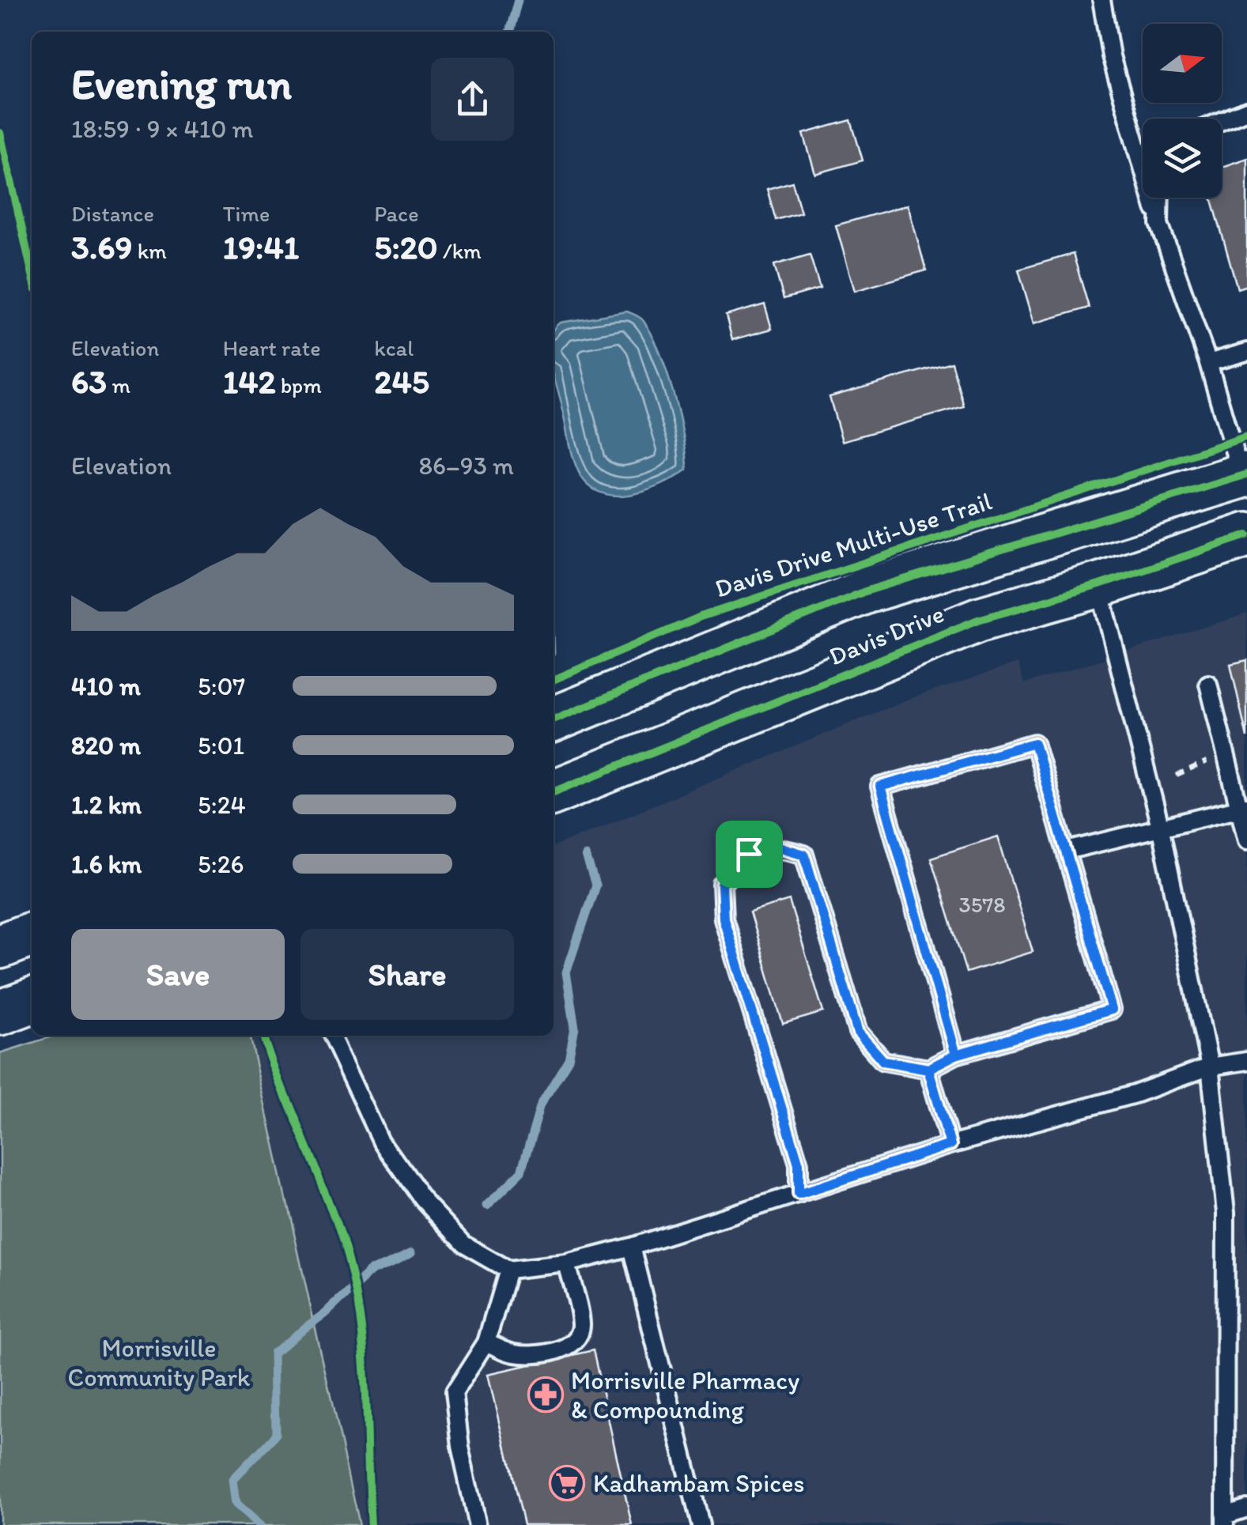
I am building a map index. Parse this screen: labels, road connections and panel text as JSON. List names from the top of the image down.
{
  "streets": {
    "main road": ["Davis Drive"],
    "cycle path": ["Davis Drive Multi-Use Trail"]
  },
  "parks": ["Morrisville Community Park"],
  "places": {
    "pharmacy": ["Morrisville Pharmacy & Compounding"],
    "supermarket": ["Kadhambam Spices"]
  },
  "house_numbers": ["3578"],
  "north": "right",
  "page": {
    "heading": ["Evening run", "18:59 · 9 × 410 m"],
    "stats": [
      ["Distance", "3.69 km"],
      ["Time", "19:41"],
      ["Pace", "5:20 /km"],
      ["Elevation", "63 m"],
      ["Heart rate", "142 bpm"],
      ["kcal", "245"]
    ],
    "chart": ["Elevation", "86–93 m"],
    "list": [
      {
        "name": "410 m",
        "note": "5:07"
      },
      {
        "name": "820 m",
        "note": "5:01"
      },
      {
        "name": "1.2 km",
        "note": "5:24"
      },
      {
        "name": "1.6 km",
        "note": "5:26"
      }
    ],
    "buttons": ["Save", "Share"]
  }
}
